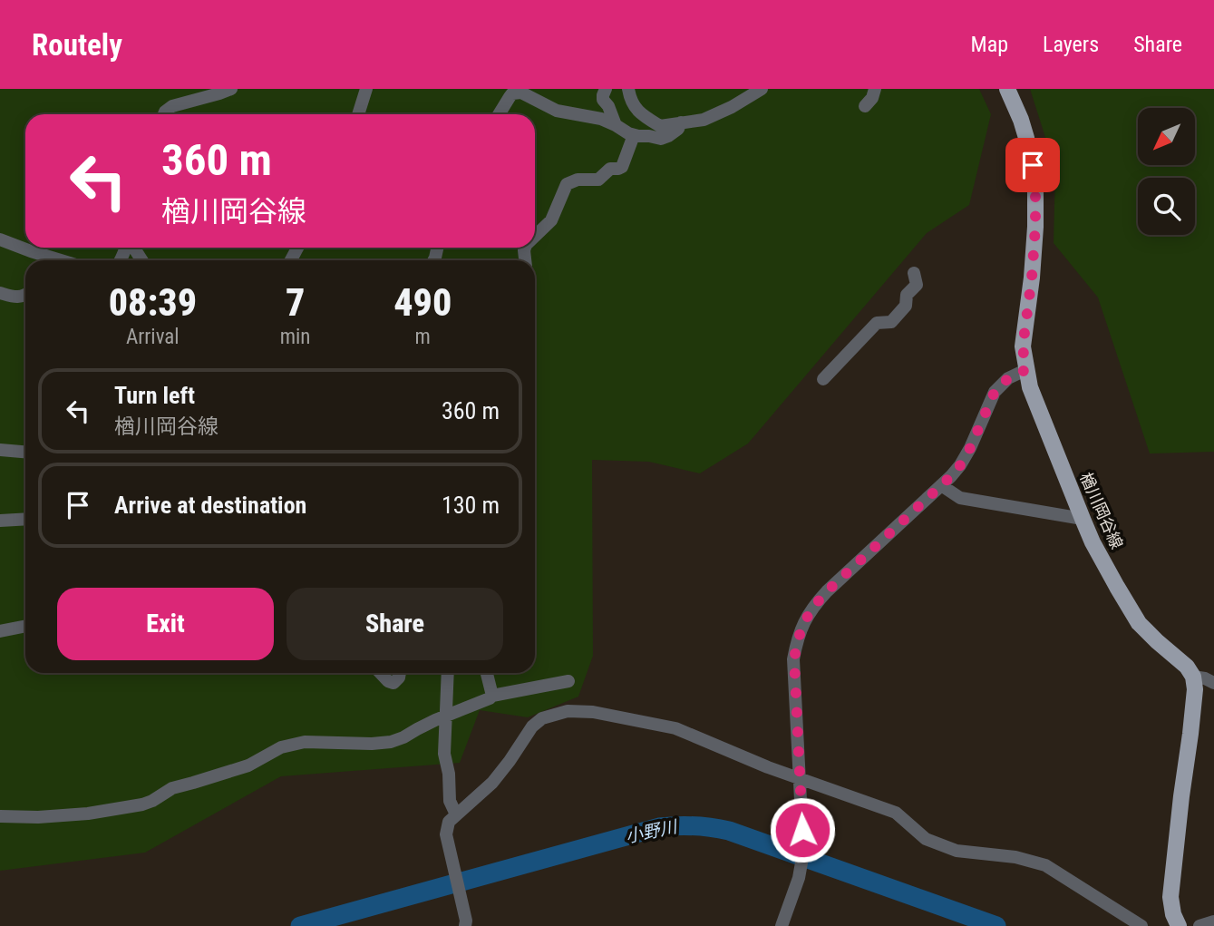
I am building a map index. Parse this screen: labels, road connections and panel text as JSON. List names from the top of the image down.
{
  "streets": {
    "main road": ["楢川岡谷線"]
  },
  "water": ["小野川"],
  "north": "bottom left",
  "page": {
    "header": "Routely",
    "nav": ["Map", "Layers", "Share"],
    "turn": ["360 m", "楢川岡谷線"],
    "eta": [
      "08:39",
      "Arrival",
      "7",
      "min",
      "490",
      "m"
    ],
    "list": [
      {
        "name": "Turn left",
        "note": "楢川岡谷線",
        "value": "360 m"
      },
      {
        "name": "Arrive at destination",
        "value": "130 m"
      }
    ],
    "buttons": ["Exit", "Share"]
  }
}
